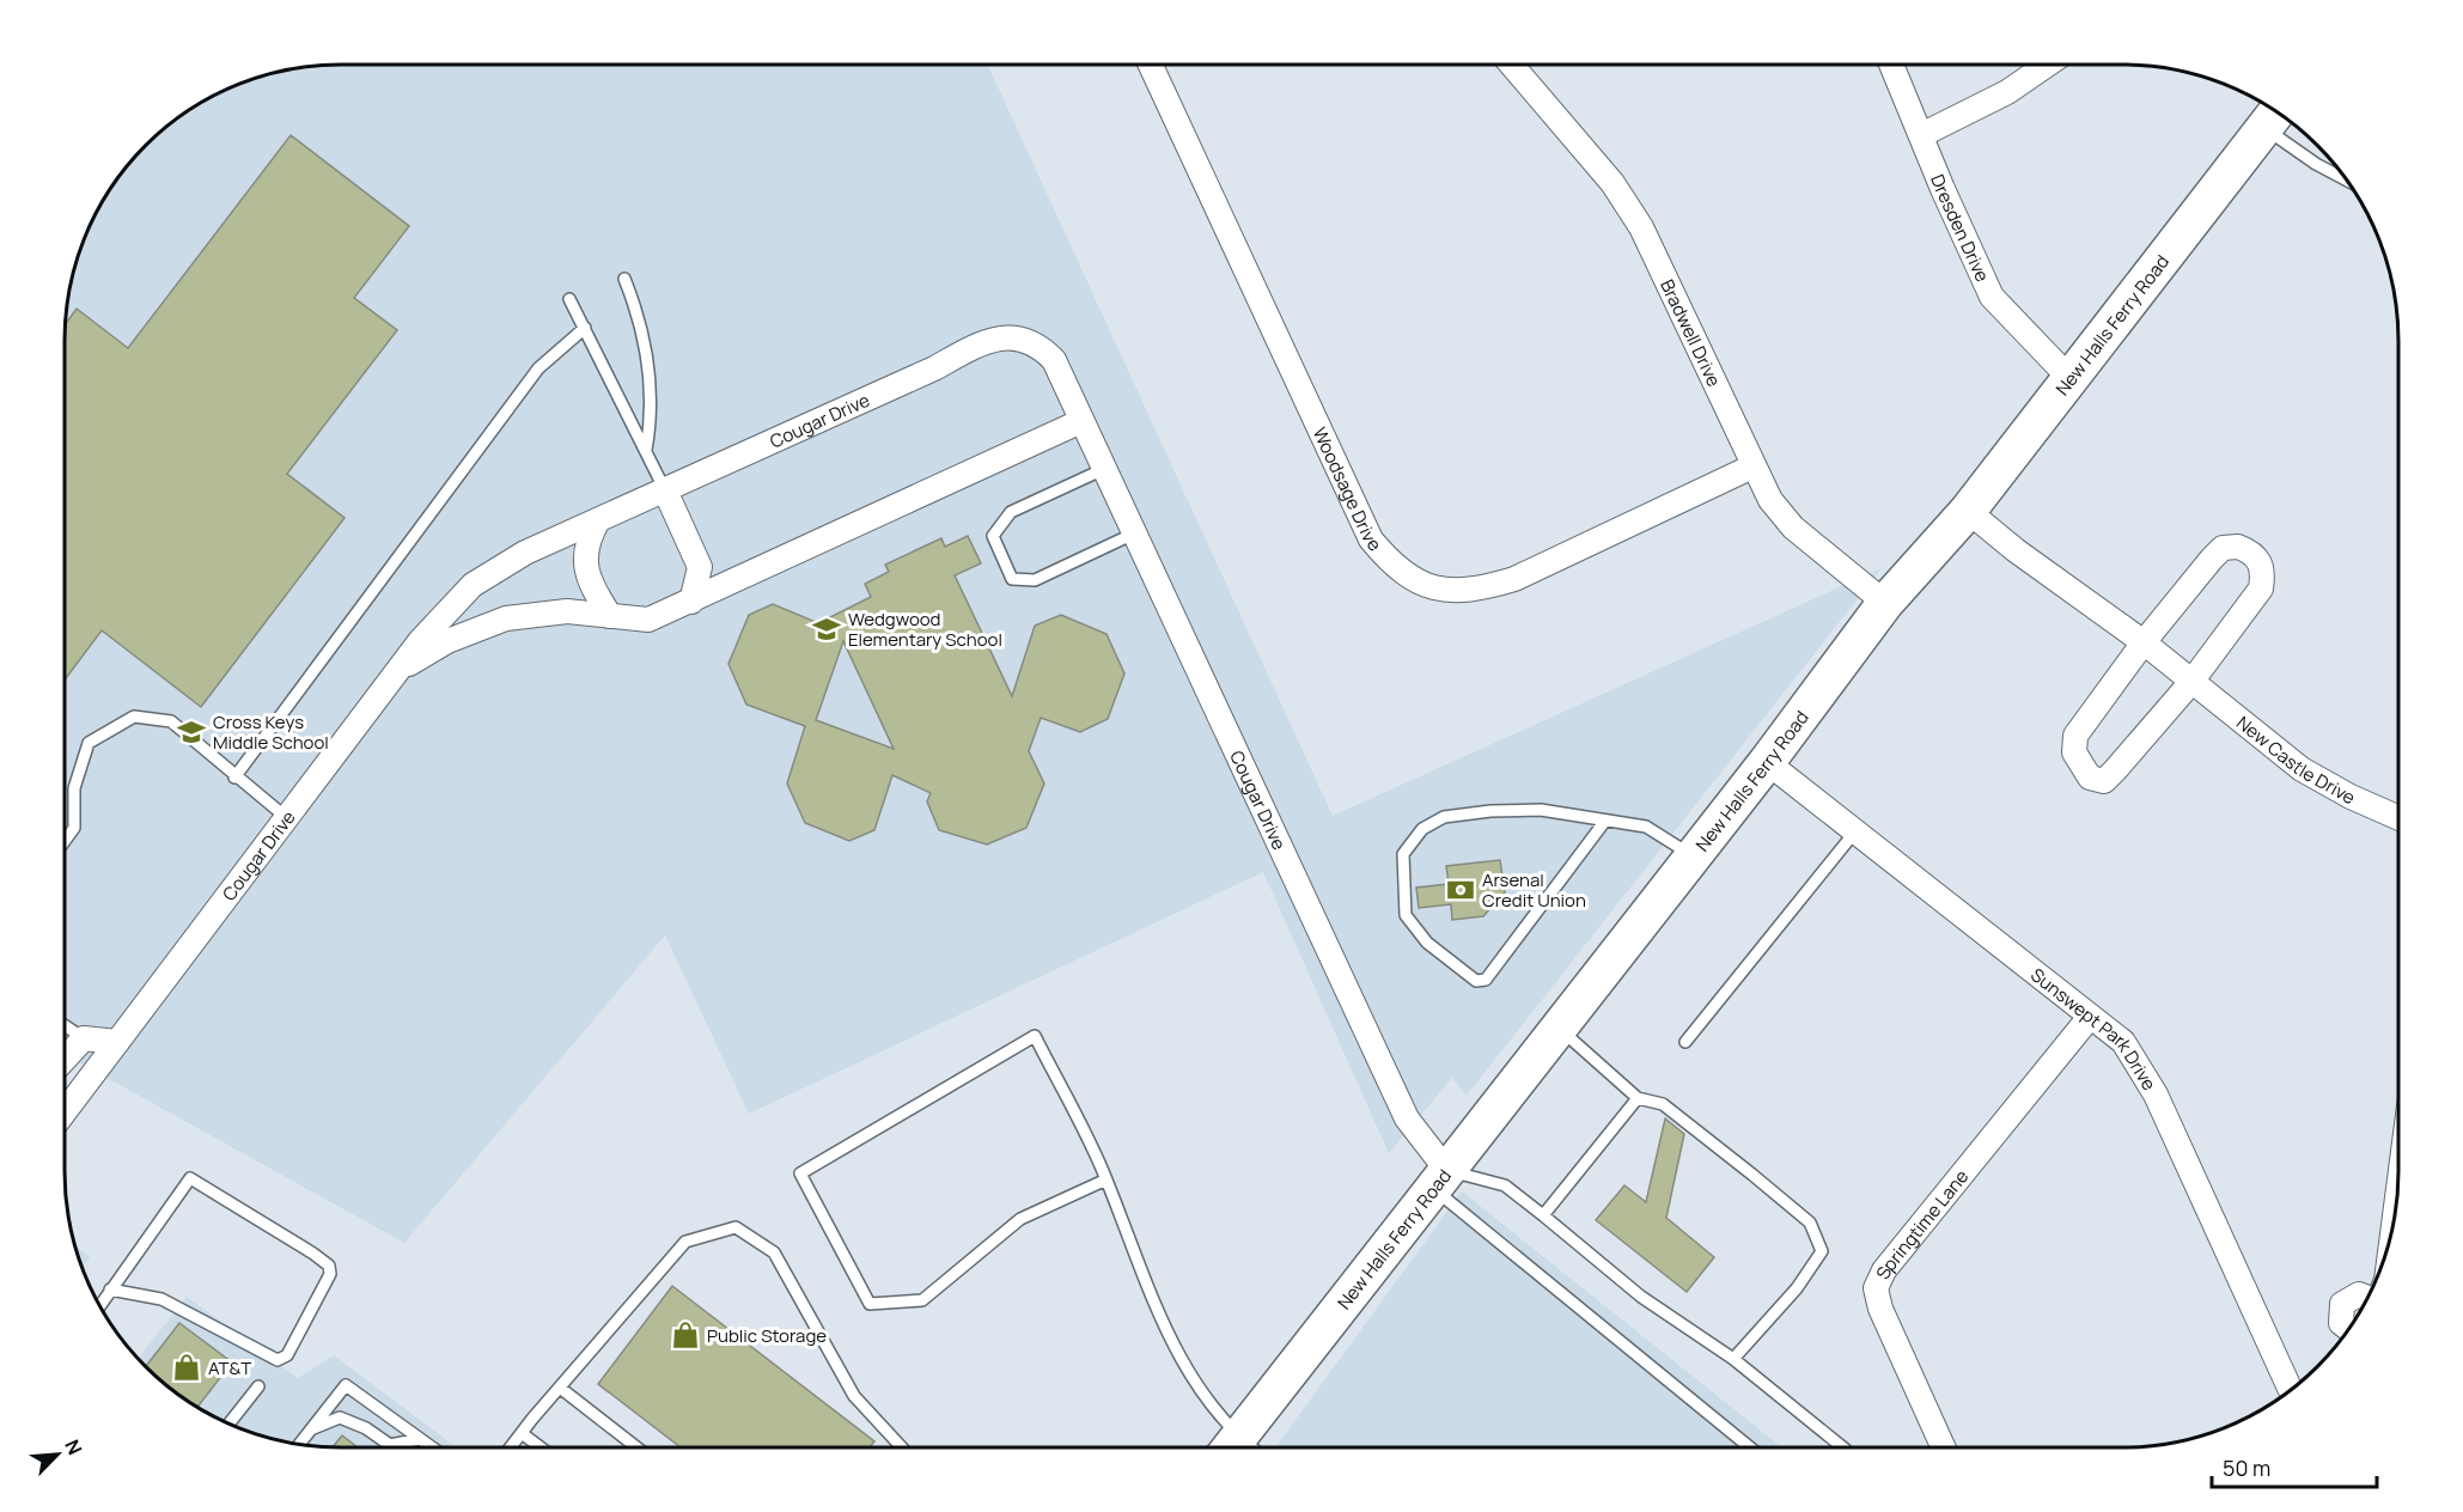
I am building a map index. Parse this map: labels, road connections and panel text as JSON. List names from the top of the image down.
{
  "streets": {
    "main road": ["New Halls Ferry Road"],
    "street": [
      "Dresden Drive",
      "Bradwell Drive",
      "Cougar Drive",
      "Woodsage Drive",
      "New Castle Drive",
      "Sunswept Park Drive",
      "Springtime Lane"
    ]
  },
  "crossings": [
    ["Dresden Drive", "New Halls Ferry Road"],
    ["New Halls Ferry Road", "Bradwell Drive"],
    ["New Halls Ferry Road", "Cougar Drive"],
    ["New Halls Ferry Road", "New Castle Drive"],
    ["New Halls Ferry Road", "Sunswept Park Drive"],
    ["Bradwell Drive", "Woodsage Drive"],
    ["Sunswept Park Drive", "Springtime Lane"]
  ],
  "places": {
    "school or university": ["Wedgwood Elementary School", "Cross Keys Middle School"],
    "bank": ["Arsenal Credit Union"],
    "shop": ["Public Storage", "AT&T"]
  },
  "scale_bar": "50 m",
  "north": "top right"
}
